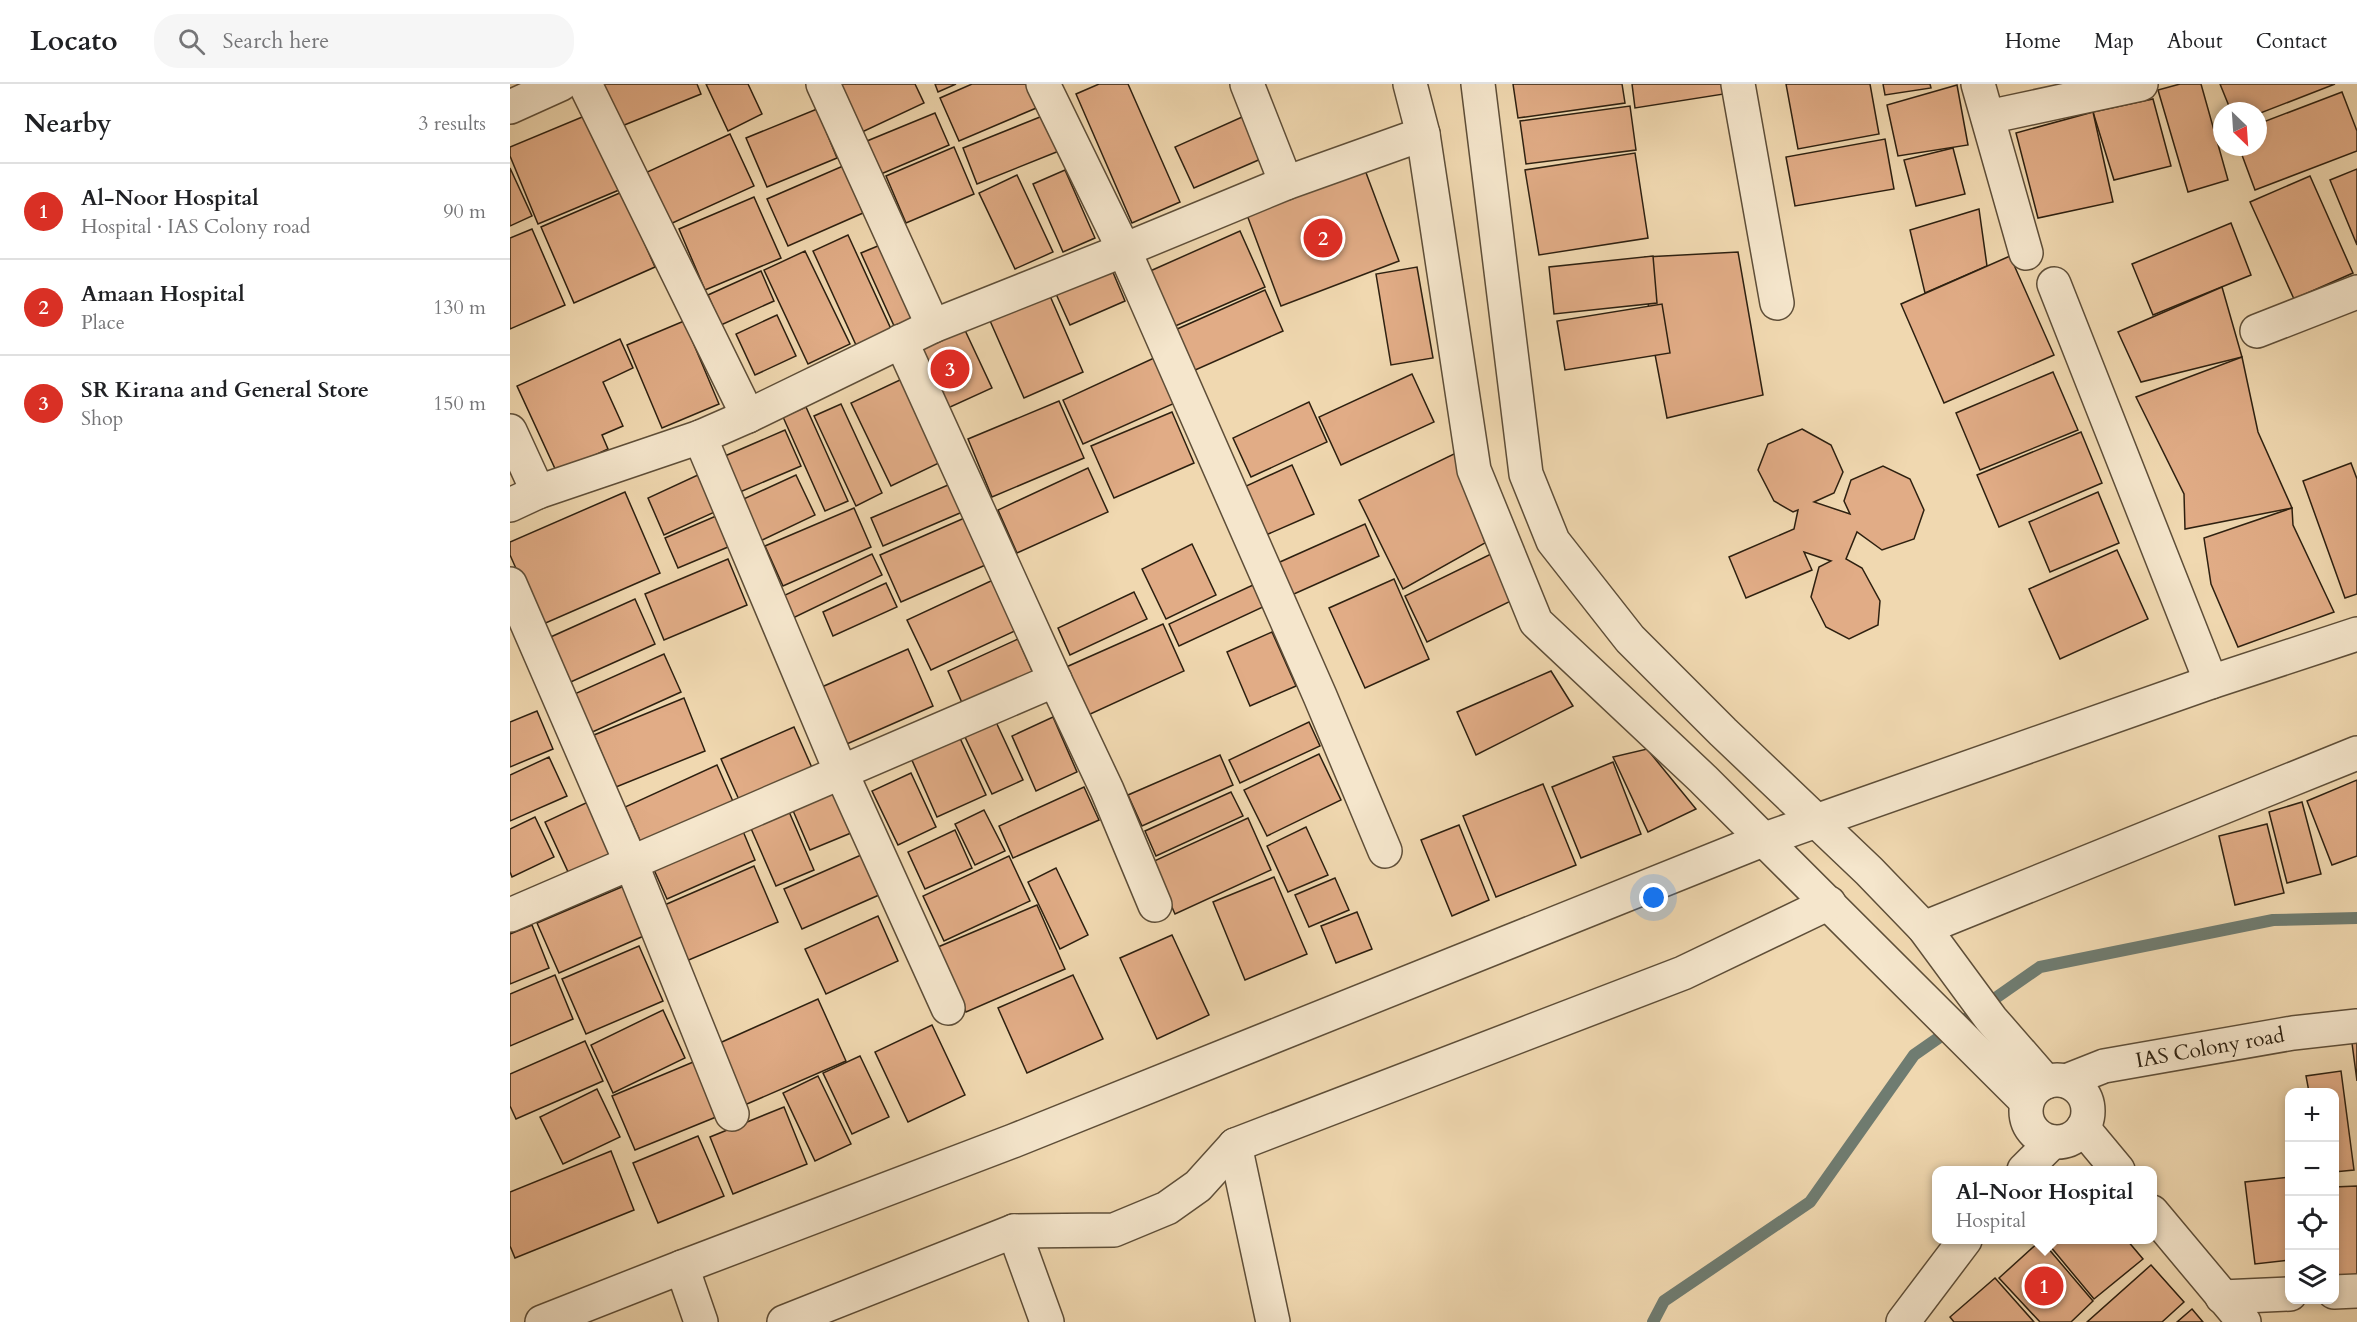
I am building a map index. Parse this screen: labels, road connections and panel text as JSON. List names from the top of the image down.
{
  "streets": {
    "street": ["IAS Colony road"]
  },
  "north": "bottom right",
  "page": {
    "header": "Locato",
    "search": "Search here",
    "nav": [
      "Home",
      "Map",
      "About",
      "Contact"
    ],
    "heading": ["Nearby", "3 results"],
    "list": [
      {
        "mark": "1",
        "name": "Al-Noor Hospital",
        "note": "Hospital · IAS Colony road",
        "value": "90 m"
      },
      {
        "mark": "2",
        "name": "Amaan Hospital",
        "note": "Place",
        "value": "130 m"
      },
      {
        "mark": "3",
        "name": "SR Kirana and General Store",
        "note": "Shop",
        "value": "150 m"
      }
    ],
    "pins": ["2", "3", "1"],
    "map_buttons": ["+", "−"],
    "popup": ["Al-Noor Hospital", "Hospital"]
  }
}
